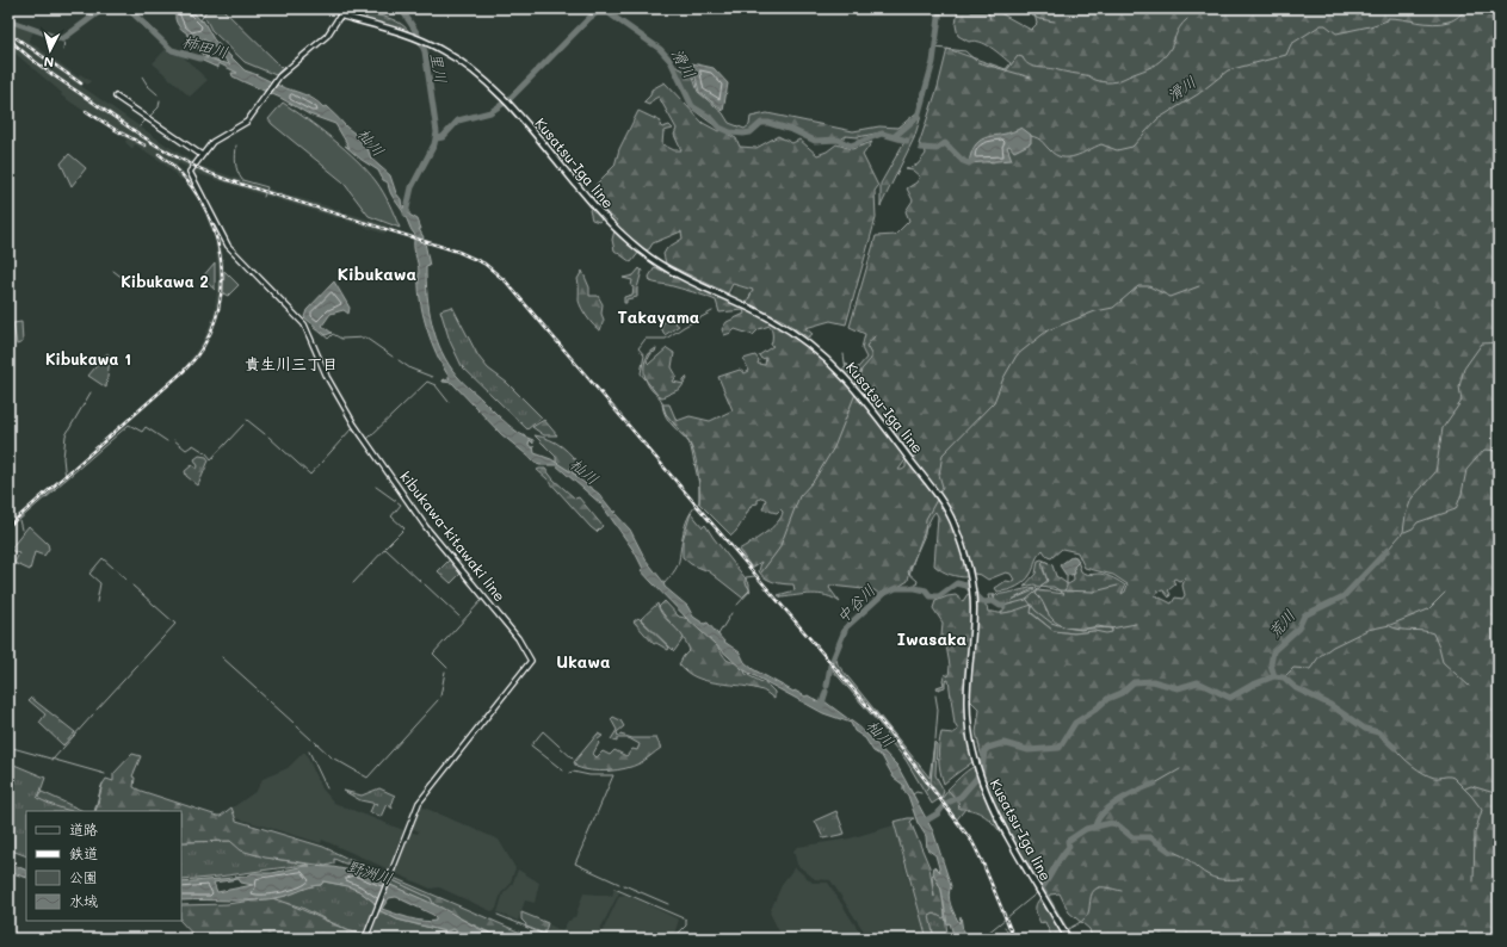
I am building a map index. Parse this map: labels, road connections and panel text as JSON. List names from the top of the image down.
{
  "streets": {
    "main road": ["Kusatsu-Iga line", "kibukawa-kitawaki line"]
  },
  "districts": [
    "Kibukawa",
    "Kibukawa 2",
    "Takayama",
    "Kibukawa 1",
    "貴生川三丁目",
    "Iwasaka",
    "Ukawa"
  ],
  "water": [
    "柿田川",
    "滑川",
    "里川",
    "杣川",
    "中谷川",
    "荒川",
    "野洲川"
  ],
  "legend": [
    "道路",
    "鉄道",
    "公園",
    "水域"
  ],
  "north": "bottom"
}
